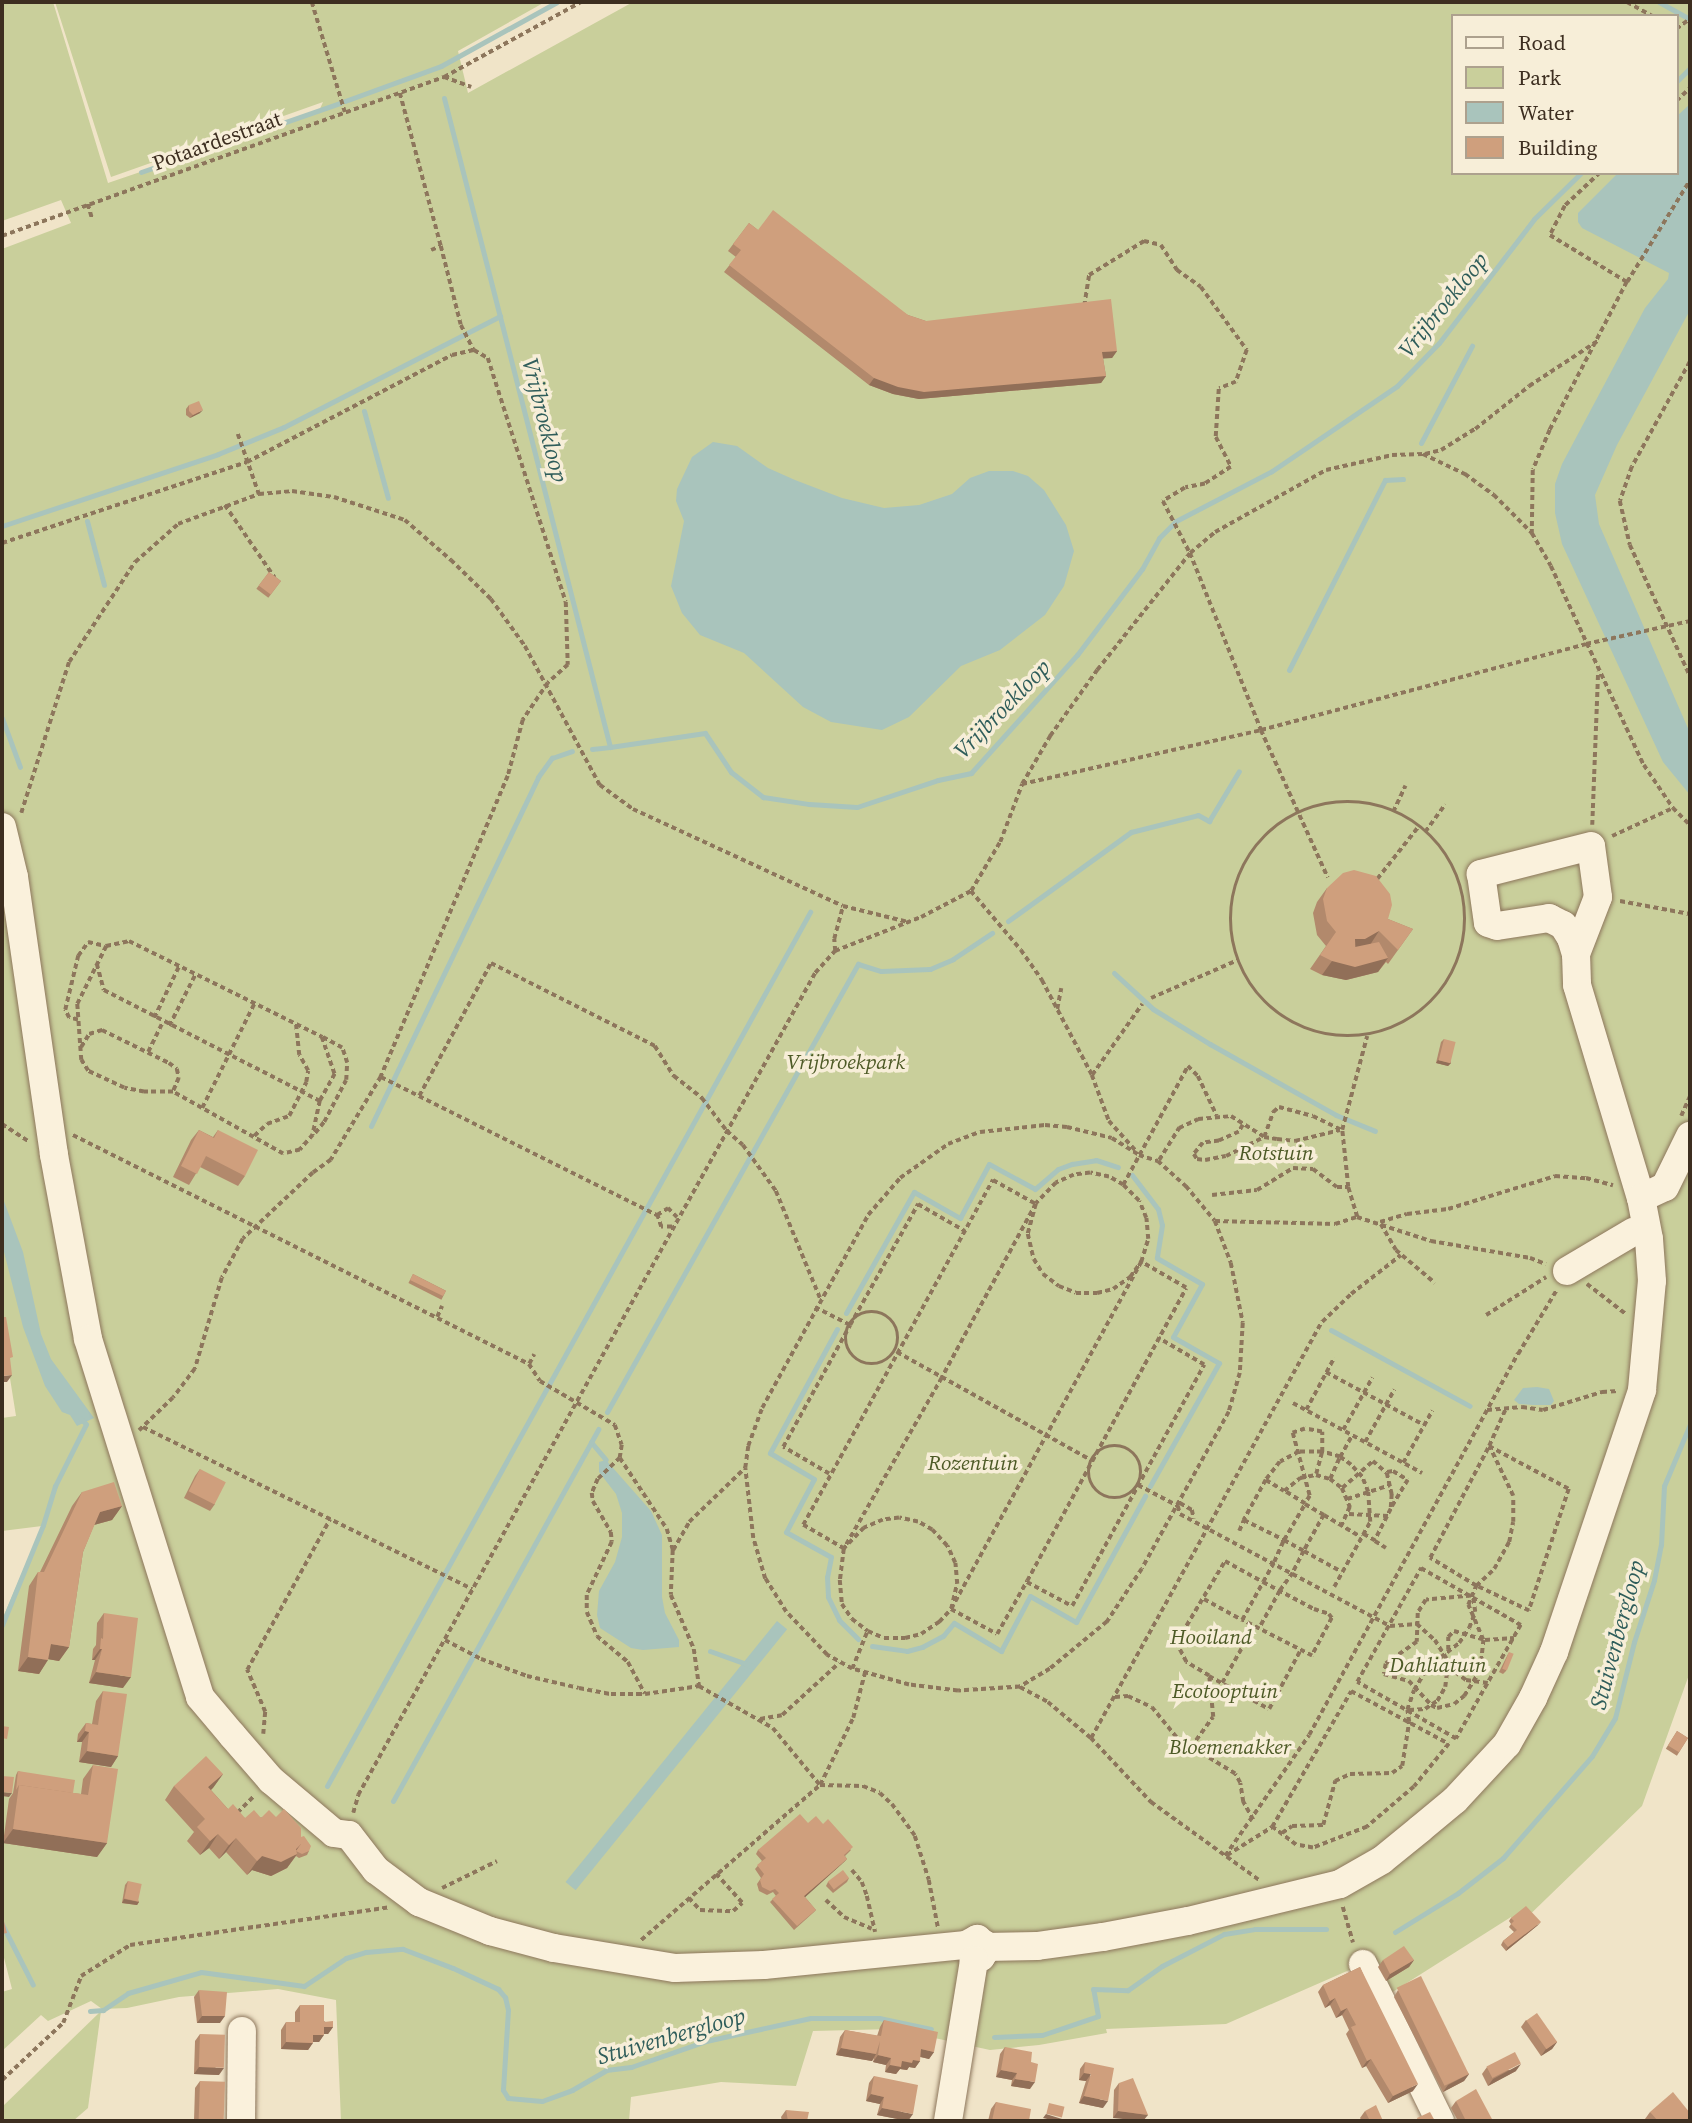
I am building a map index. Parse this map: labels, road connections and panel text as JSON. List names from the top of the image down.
{
  "streets": {
    "path": ["Potaardestraat"]
  },
  "water": ["Vrijbroekloop", "Stuivenbergloop"],
  "parks": [
    "Vrijbroekpark",
    "Rotstuin",
    "Rozentuin",
    "Hooiland",
    "Dahliatuin",
    "Ecotooptuin",
    "Bloemenakker"
  ],
  "legend": [
    "Road",
    "Park",
    "Water",
    "Building"
  ]
}
